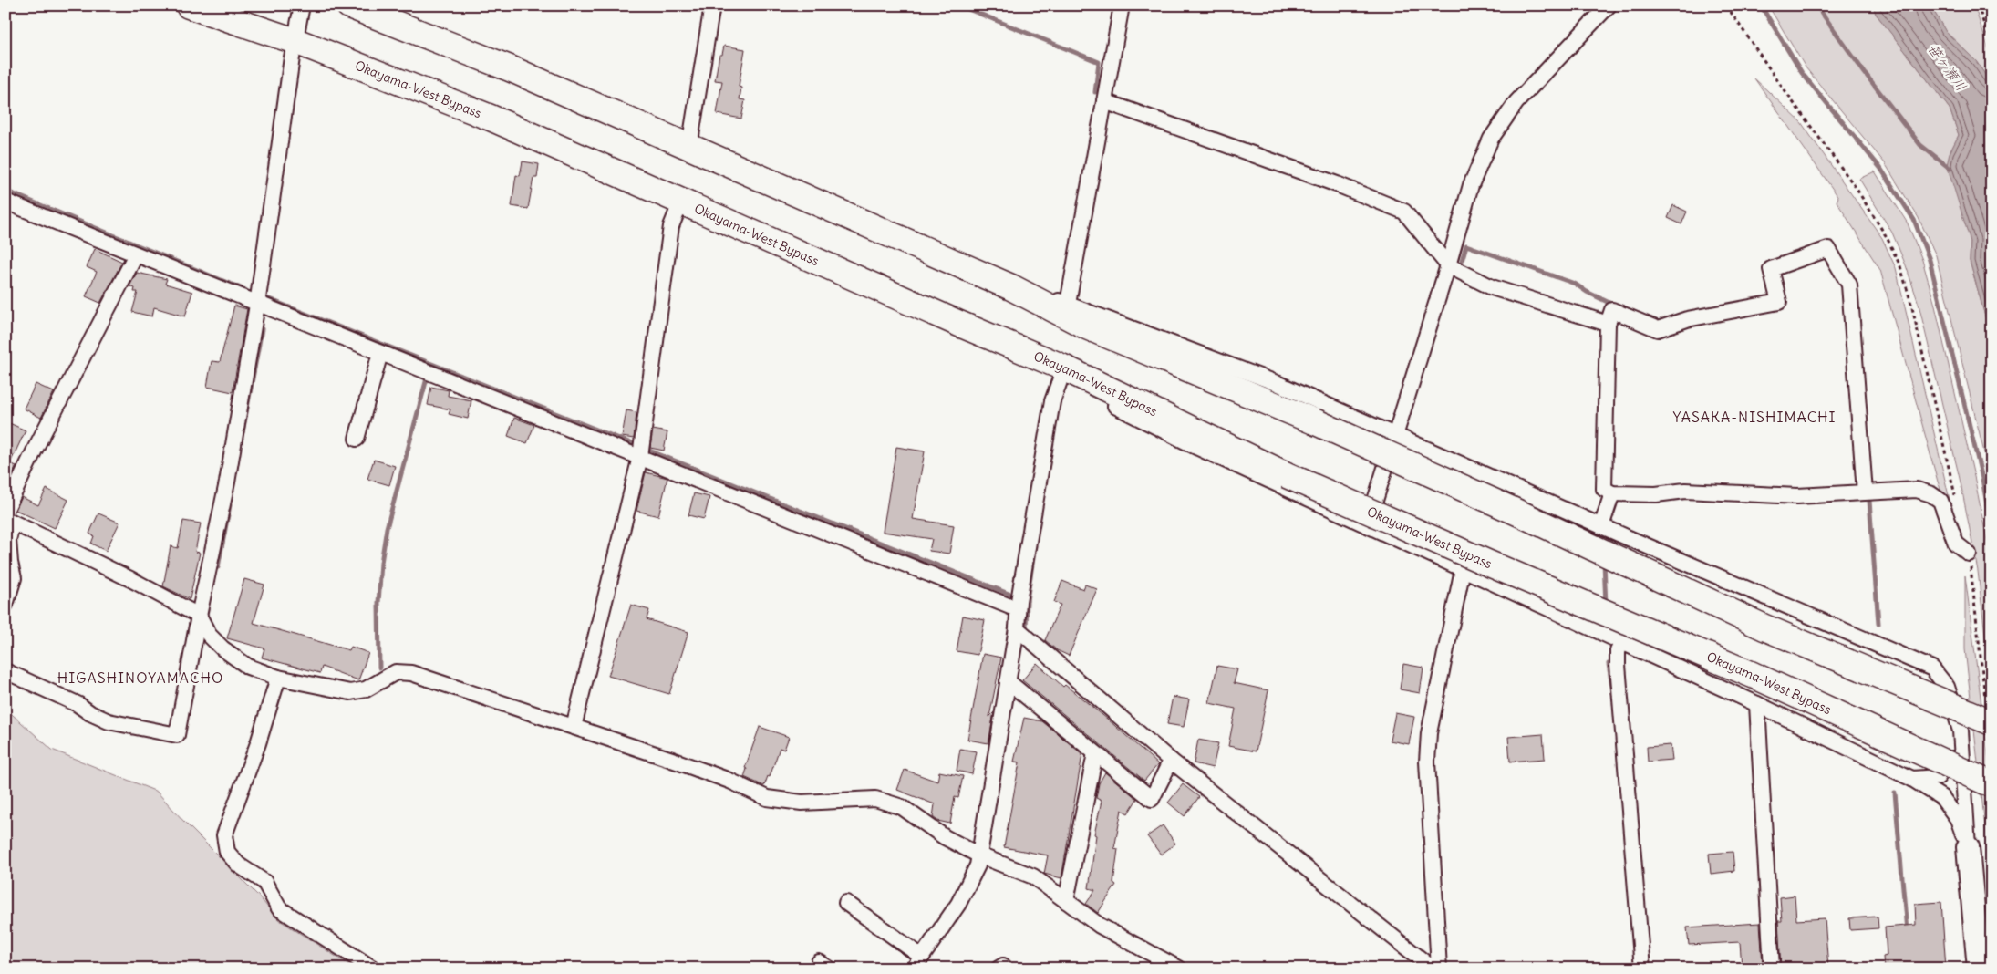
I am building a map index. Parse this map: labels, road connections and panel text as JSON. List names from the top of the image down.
{
  "streets": {
    "highway": ["Okayama-West Bypass"]
  },
  "districts": ["YASAKA-NISHIMACHI", "HIGASHINOYAMACHO"],
  "water": ["笹ヶ瀬川"]
}
